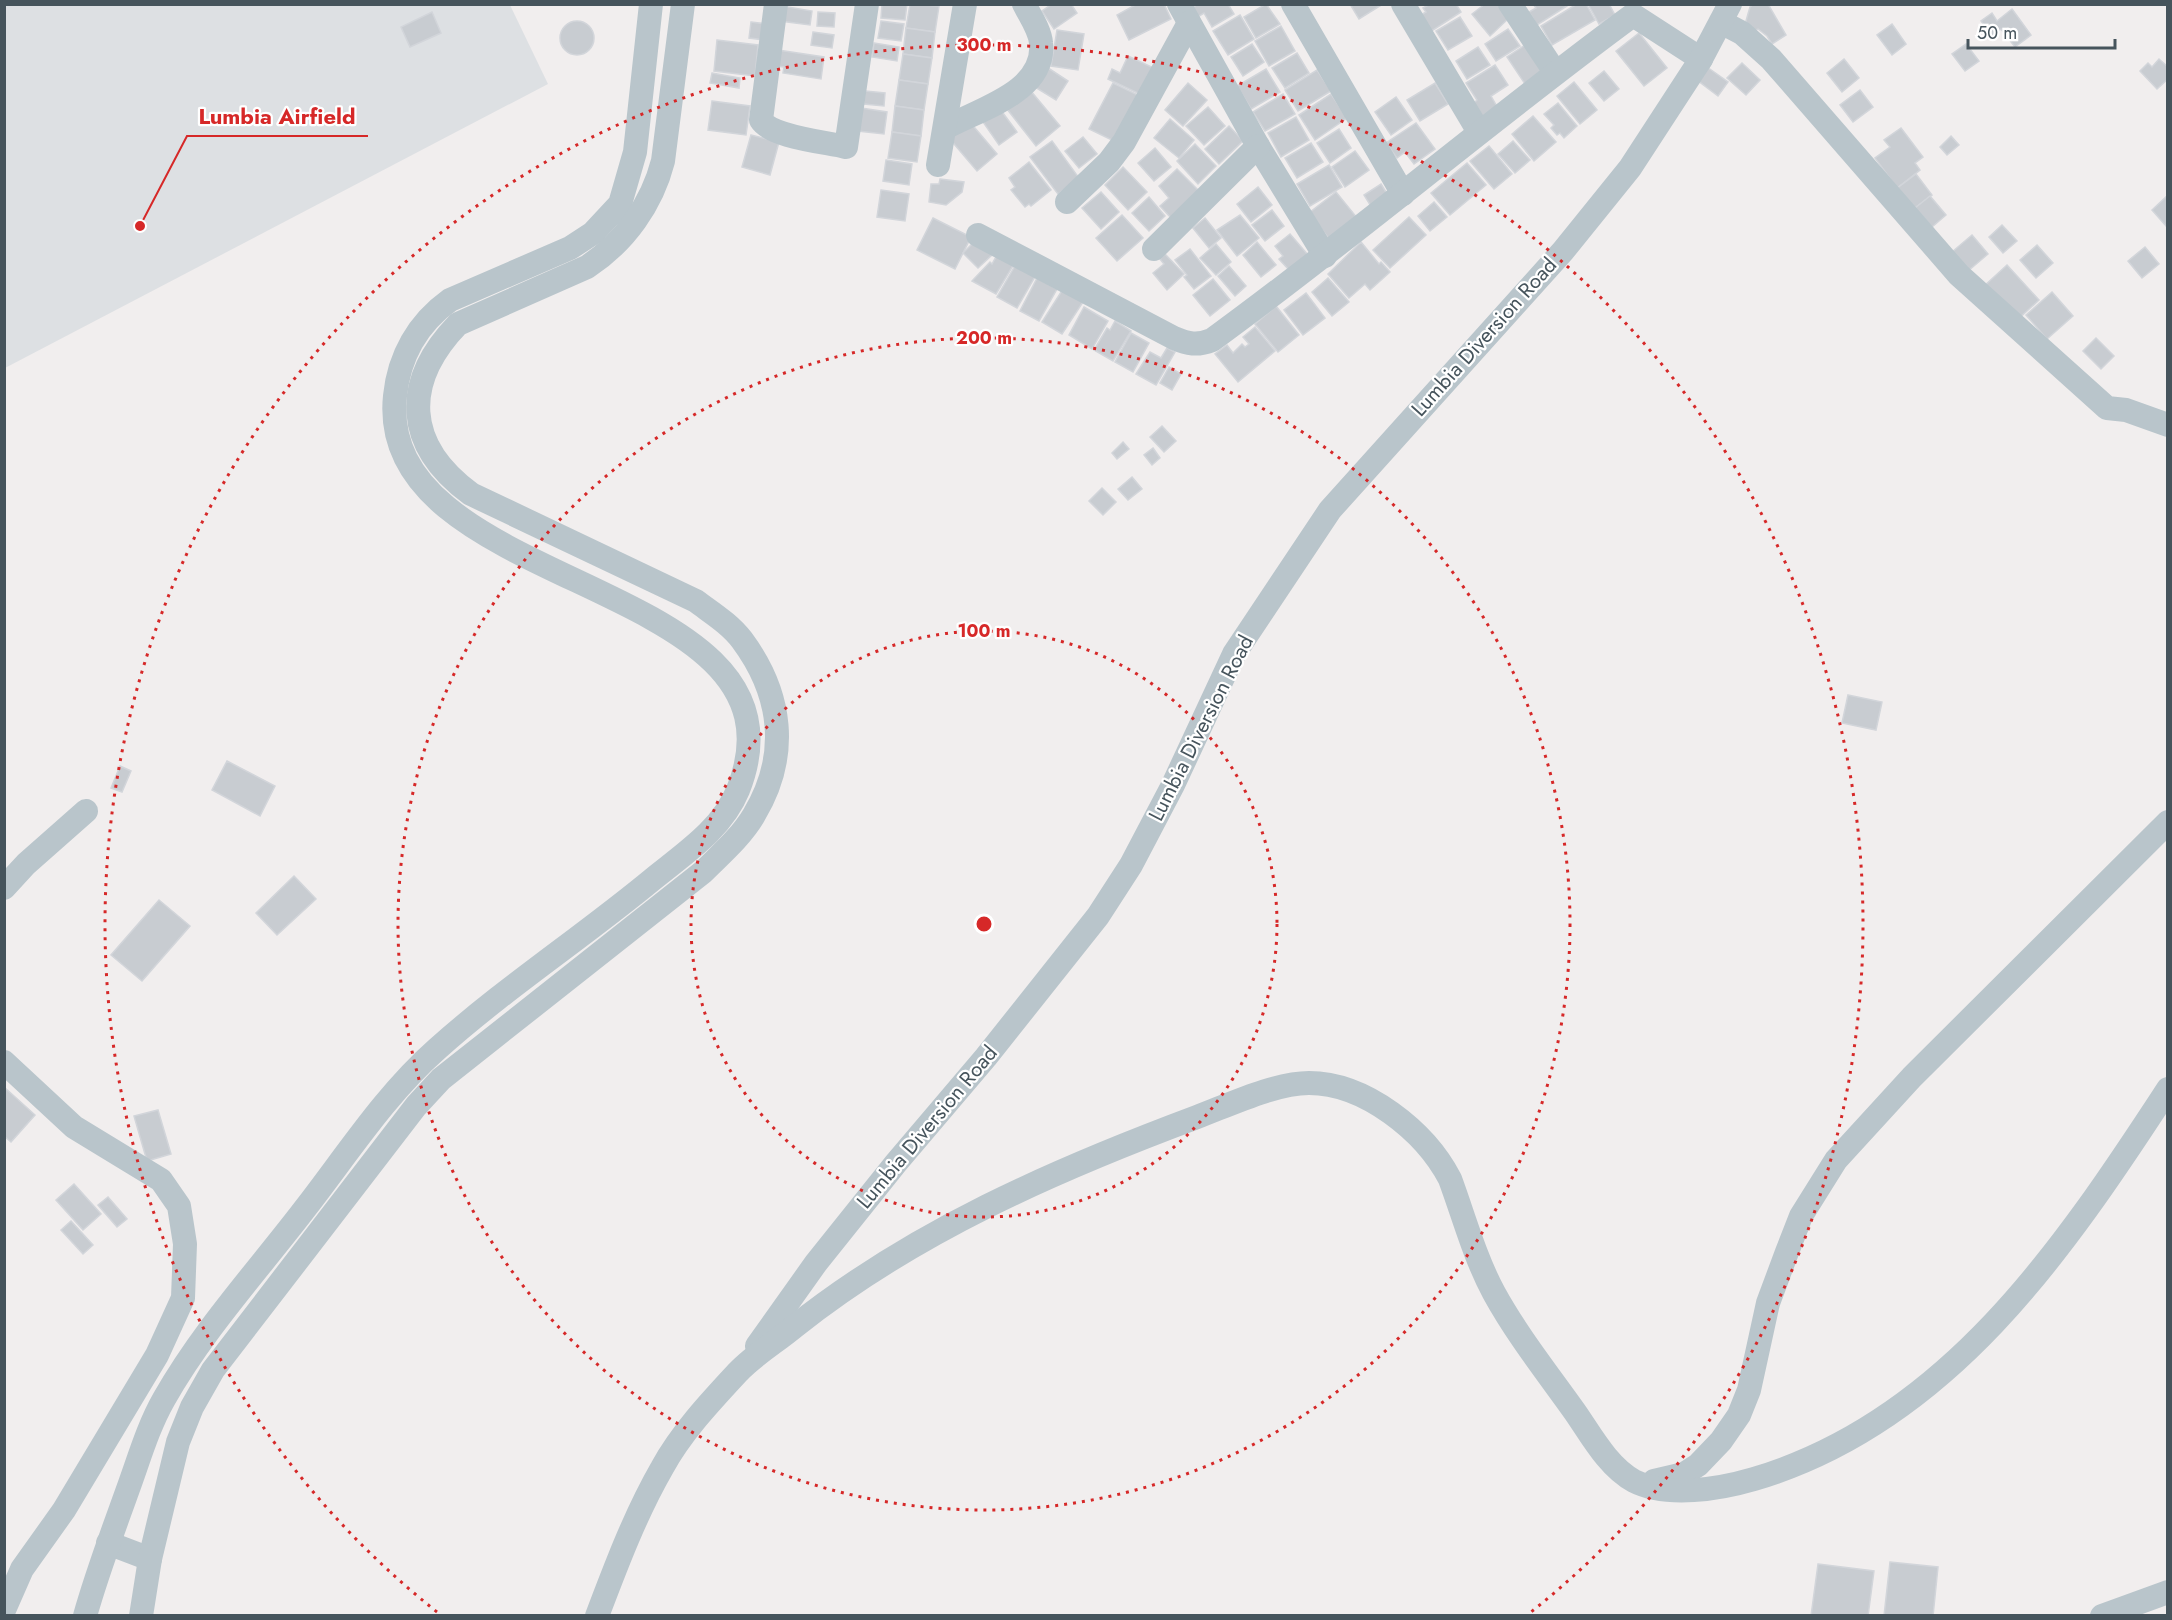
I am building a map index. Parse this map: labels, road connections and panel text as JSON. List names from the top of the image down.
{
  "streets": {
    "street": ["Lumbia Diversion Road"]
  },
  "places": ["Lumbia Airfield"],
  "scale_bar": "50 m",
  "rings": ["300 m", "200 m", "100 m"]
}
